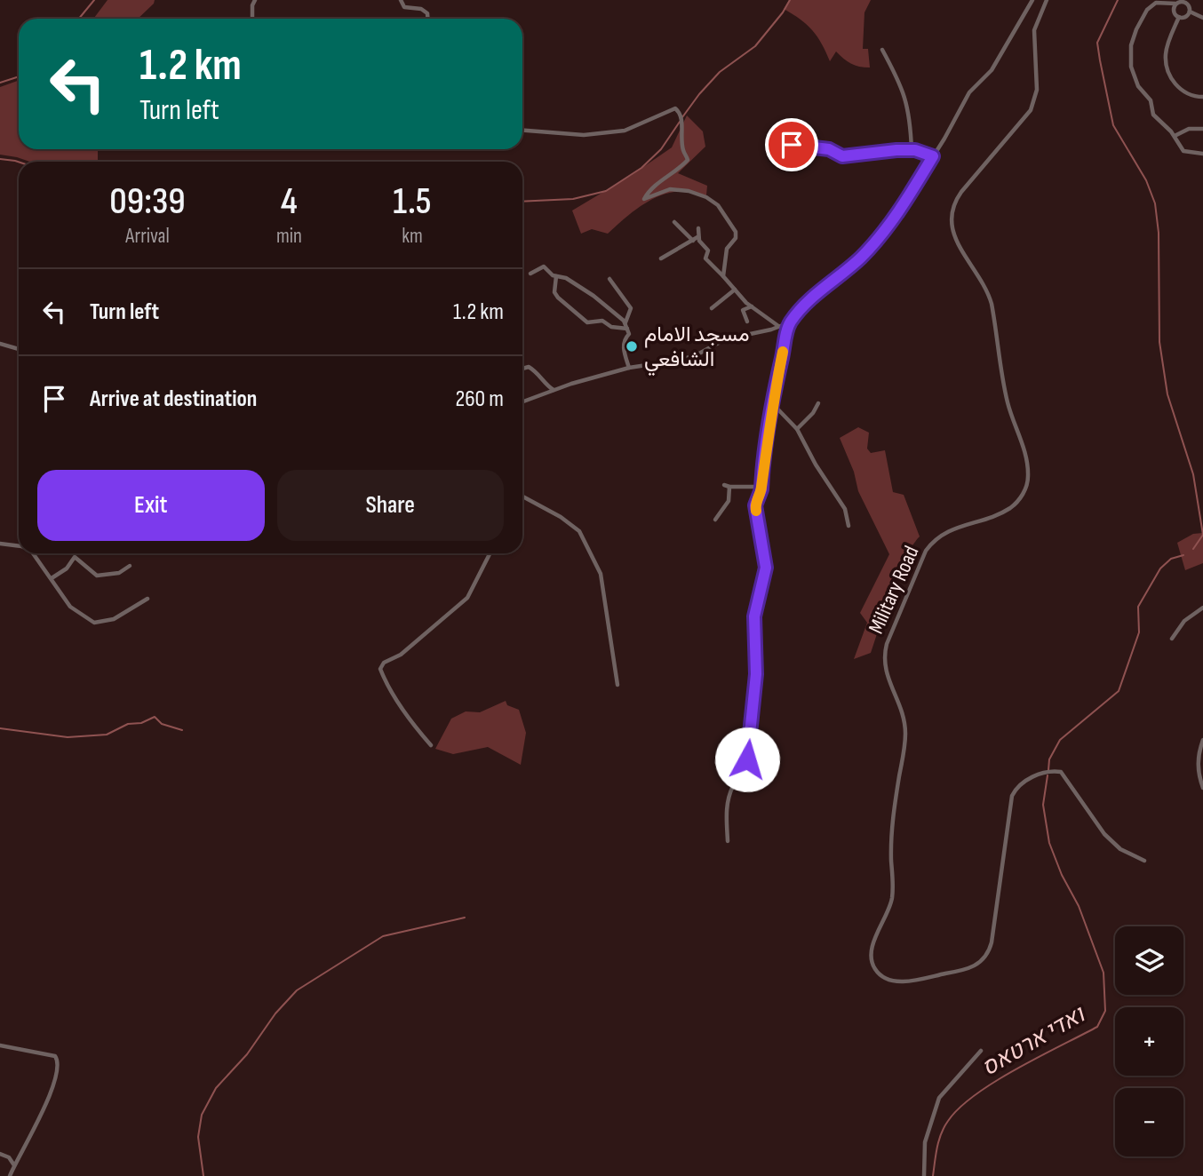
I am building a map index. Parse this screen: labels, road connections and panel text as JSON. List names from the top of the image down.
{
  "streets": {
    "street": ["Military Road"]
  },
  "water": ["ואדי ארטאס"],
  "places": ["مسجد الامام الشافعي"],
  "page": {
    "turn": ["1.2 km", "Turn left"],
    "eta": [
      "09:39",
      "Arrival",
      "4",
      "min",
      "1.5",
      "km"
    ],
    "list": [
      {
        "name": "Turn left",
        "value": "1.2 km"
      },
      {
        "name": "Arrive at destination",
        "value": "260 m"
      }
    ],
    "buttons": ["Exit", "Share"],
    "map_buttons": ["+", "−"]
  }
}
